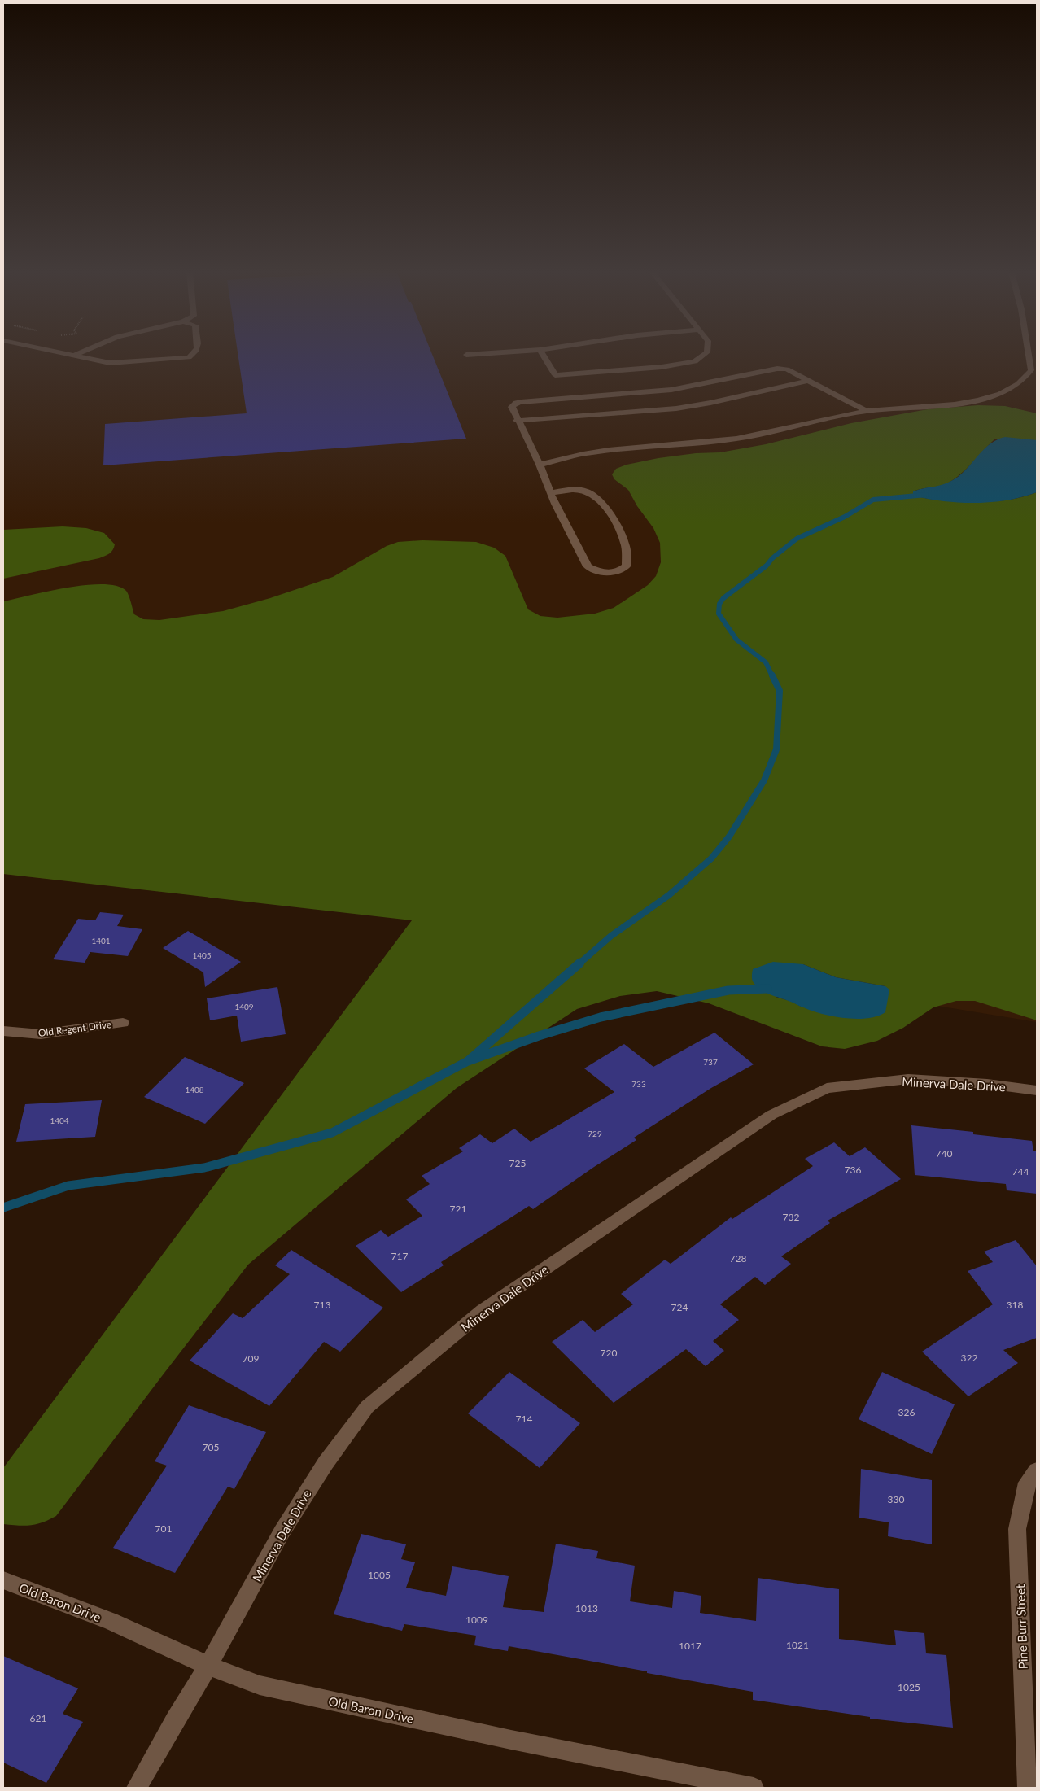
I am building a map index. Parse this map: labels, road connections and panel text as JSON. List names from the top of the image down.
{
  "streets": {
    "street": [
      "Old Regent Drive",
      "Minerva Dale Drive",
      "Old Baron Drive",
      "Pine Burr Street"
    ]
  },
  "crossings": [
    ["Minerva Dale Drive", "Old Baron Drive"]
  ],
  "house_numbers": [
    "1401",
    "1405",
    "1409",
    "737",
    "733",
    "1408",
    "1404",
    "729",
    "740",
    "725",
    "736",
    "744",
    "721",
    "732",
    "717",
    "728",
    "713",
    "318",
    "724",
    "720",
    "322",
    "709",
    "326",
    "714",
    "705",
    "330",
    "701",
    "1005",
    "1013",
    "1009",
    "1021",
    "1017",
    "1025",
    "621"
  ]
}
